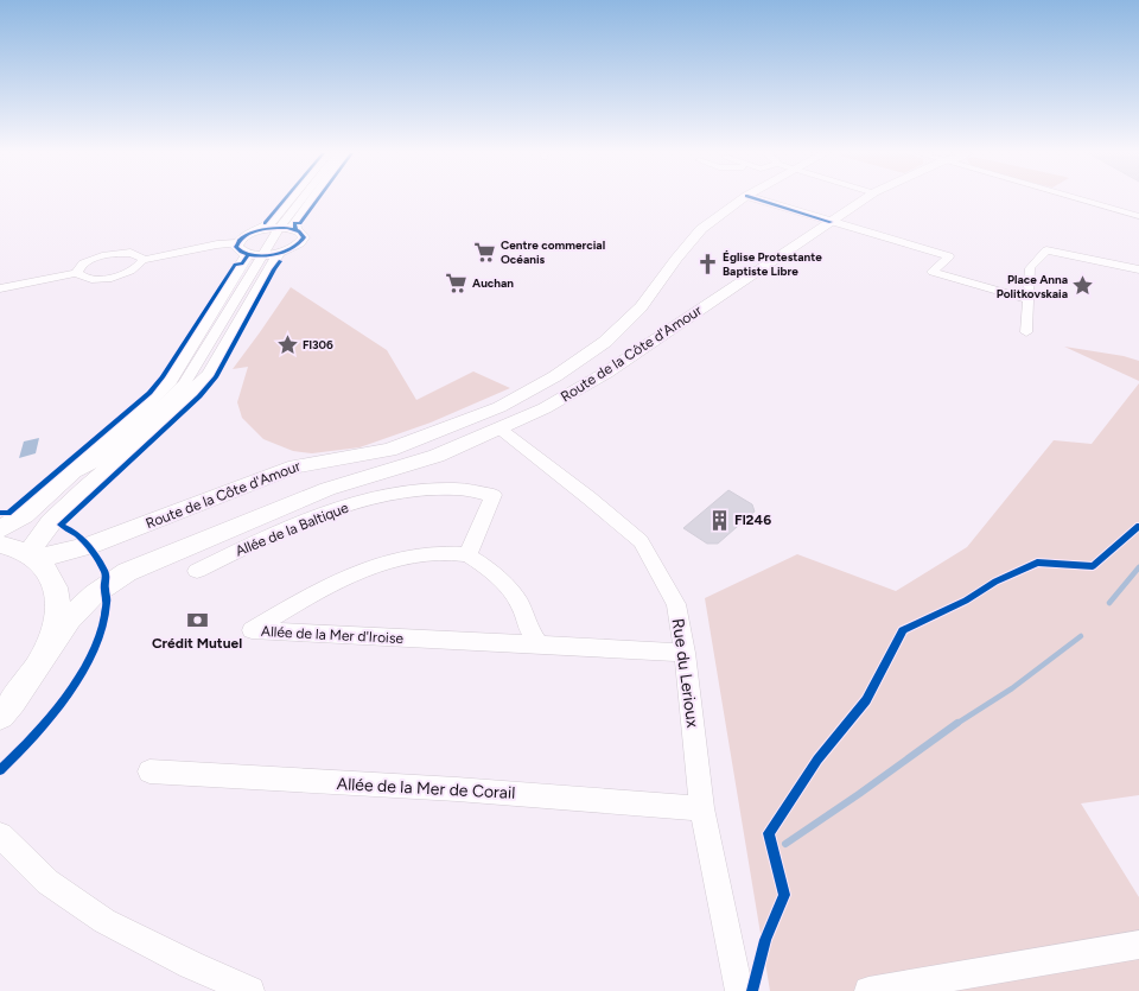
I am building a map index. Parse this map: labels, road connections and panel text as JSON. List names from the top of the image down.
{
  "streets": {
    "main road": ["Route de la Côte d'Amour"],
    "street": [
      "Allée de la Baltique",
      "Allée de la Mer d'Iroise",
      "Rue du Lerioux",
      "Allée de la Mer de Corail"
    ]
  },
  "crossings": [
    ["Route de la Côte d'Amour", "Rue du Lerioux"],
    ["Allée de la Baltique", "Allée de la Mer d'Iroise"],
    ["Allée de la Mer d'Iroise", "Rue du Lerioux"],
    ["Rue du Lerioux", "Allée de la Mer de Corail"]
  ],
  "places": {
    "supermarket": ["Centre commercial Océanis", "Auchan"],
    "church": ["Église Protestante Baptiste Libre"],
    "place": ["Place Anna Politkovskaia", "Fl306"],
    "building": ["Fl246"],
    "bank": ["Crédit Mutuel"]
  }
}
